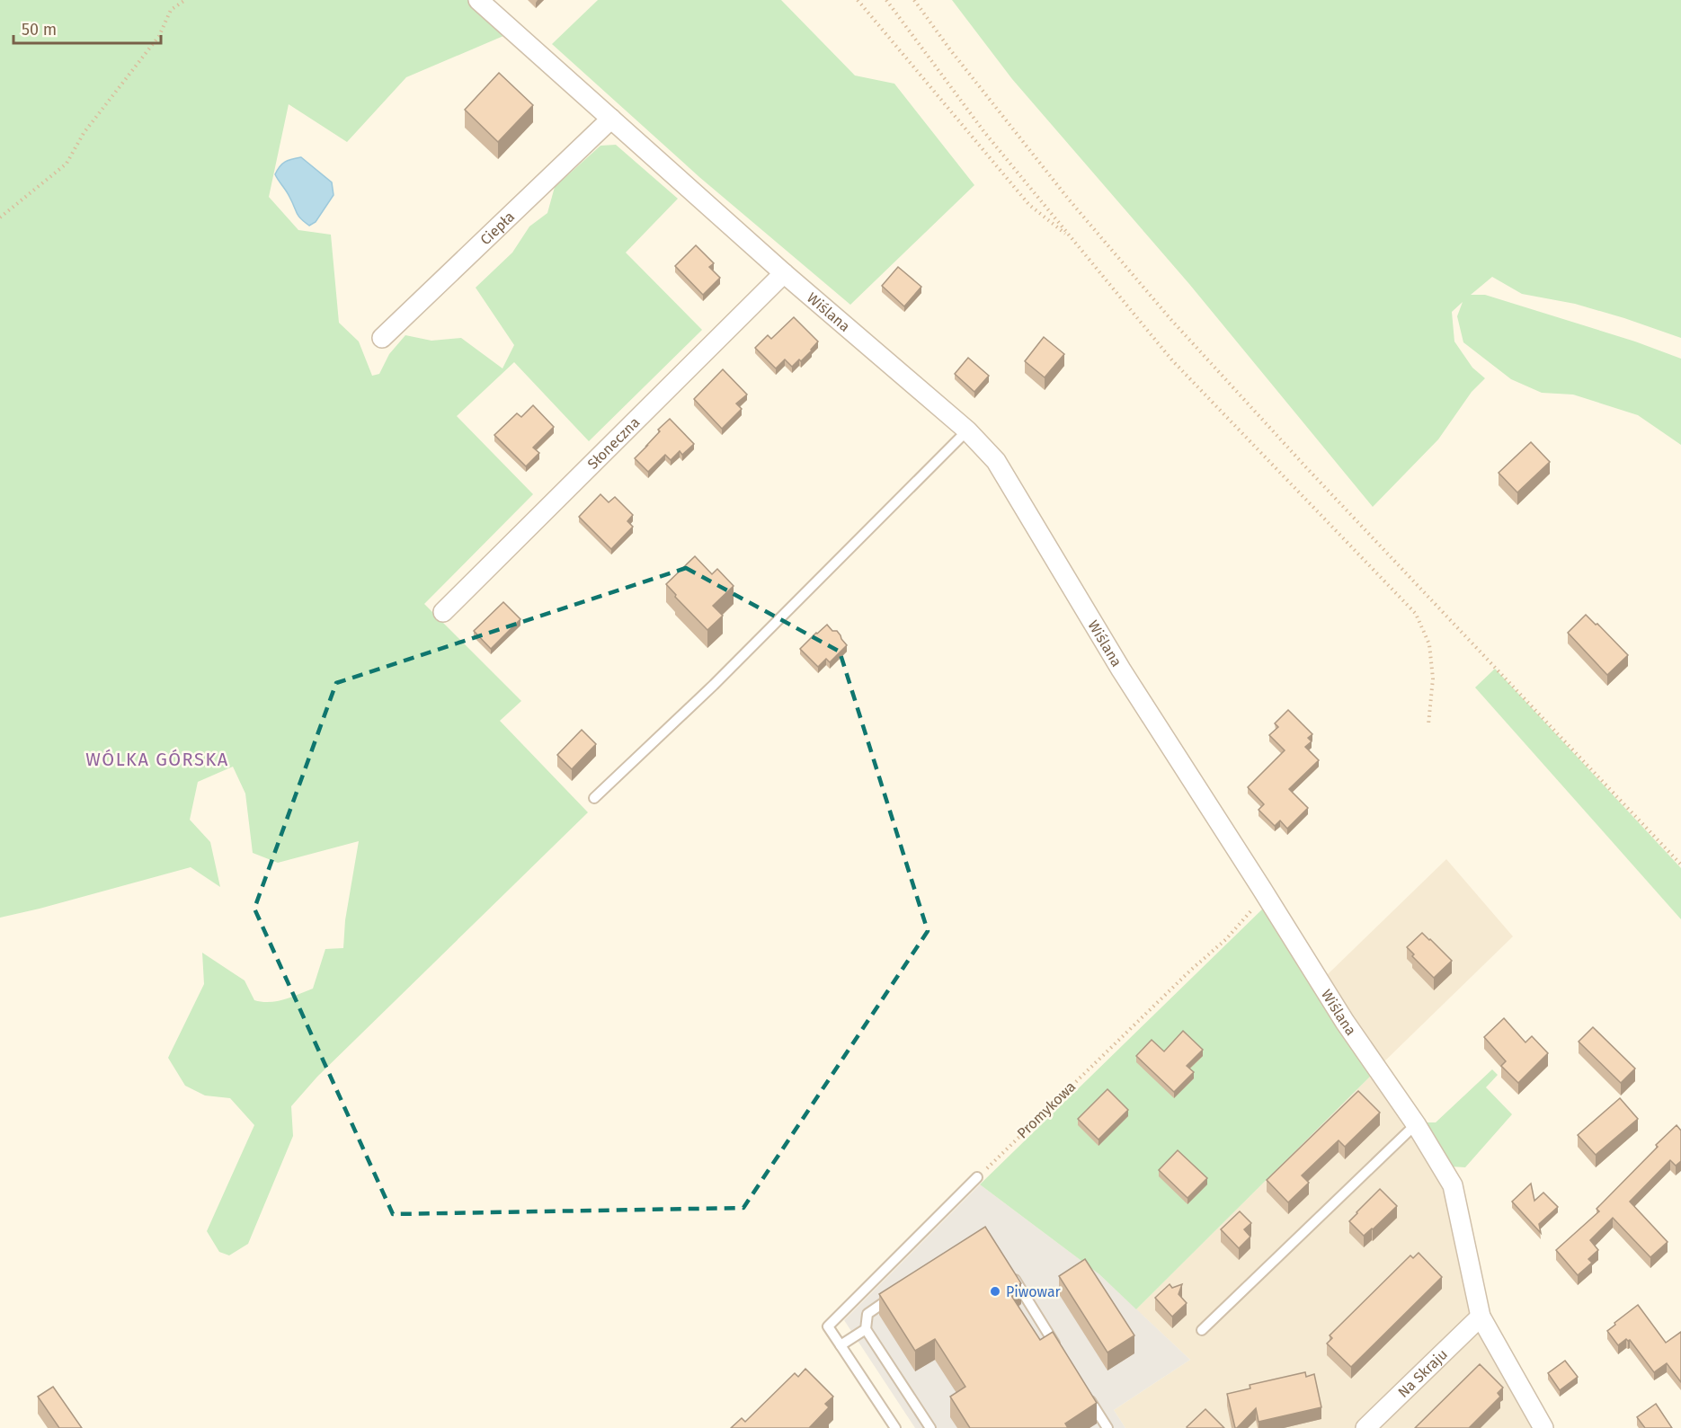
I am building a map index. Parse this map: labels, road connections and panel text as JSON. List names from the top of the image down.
{
  "streets": {
    "street": [
      "Ciepła",
      "Wiślana",
      "Słoneczna",
      "Na Skraju"
    ],
    "path": ["Promykowa"]
  },
  "crossings": [
    ["Ciepła", "Wiślana"],
    ["Wiślana", "Słoneczna"],
    ["Wiślana", "Promykowa"],
    ["Wiślana", "Na Skraju"]
  ],
  "districts": ["WÓLKA GÓRSKA"],
  "places": ["Piwowar"],
  "scale_bar": "50 m"
}
